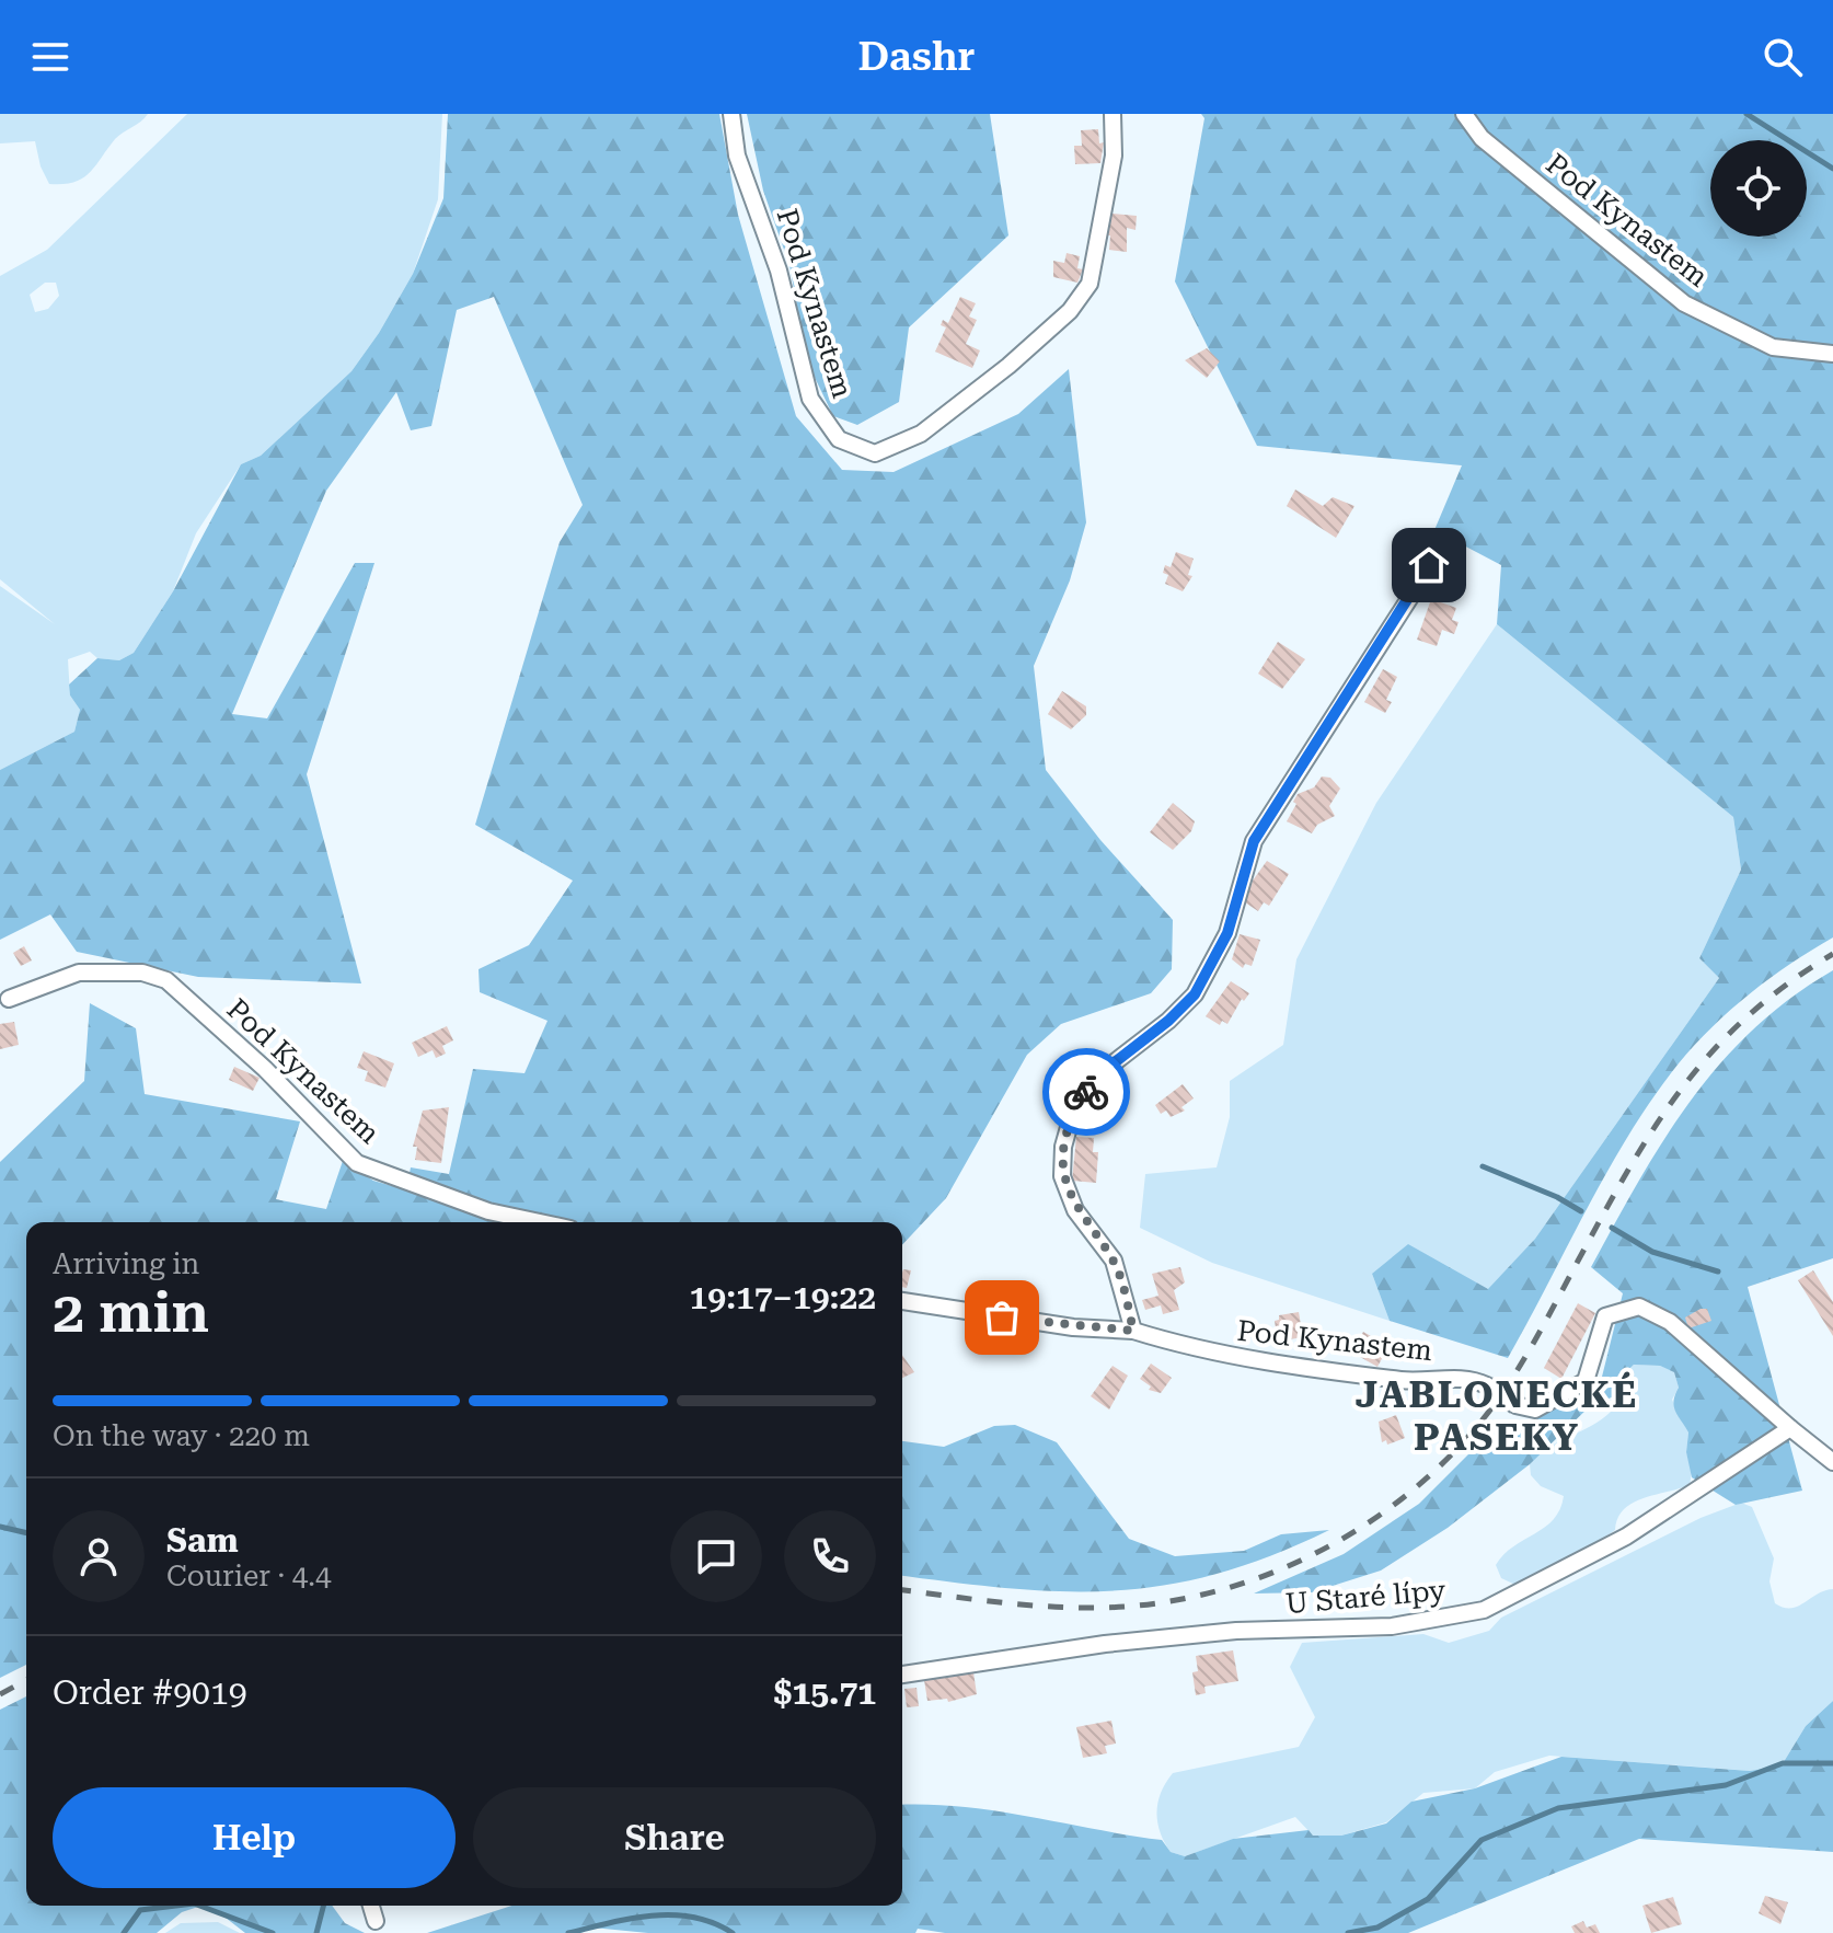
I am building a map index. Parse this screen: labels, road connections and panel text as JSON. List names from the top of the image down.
{
  "streets": {
    "street": ["Pod Kynastem", "U Staré lípy"]
  },
  "crossings": [
    ["Pod Kynastem", "U Staré lípy"]
  ],
  "districts": ["JABLONECKÉ PASEKY"],
  "page": {
    "header": "Dashr",
    "heading": ["2 min", "Arriving in", "19:17–19:22"],
    "panel": [
      "Sam",
      "Courier · 4.4",
      "Order #9019",
      "$15.71"
    ],
    "bar": "On the way · 220 m",
    "buttons": ["Help", "Share"]
  }
}
